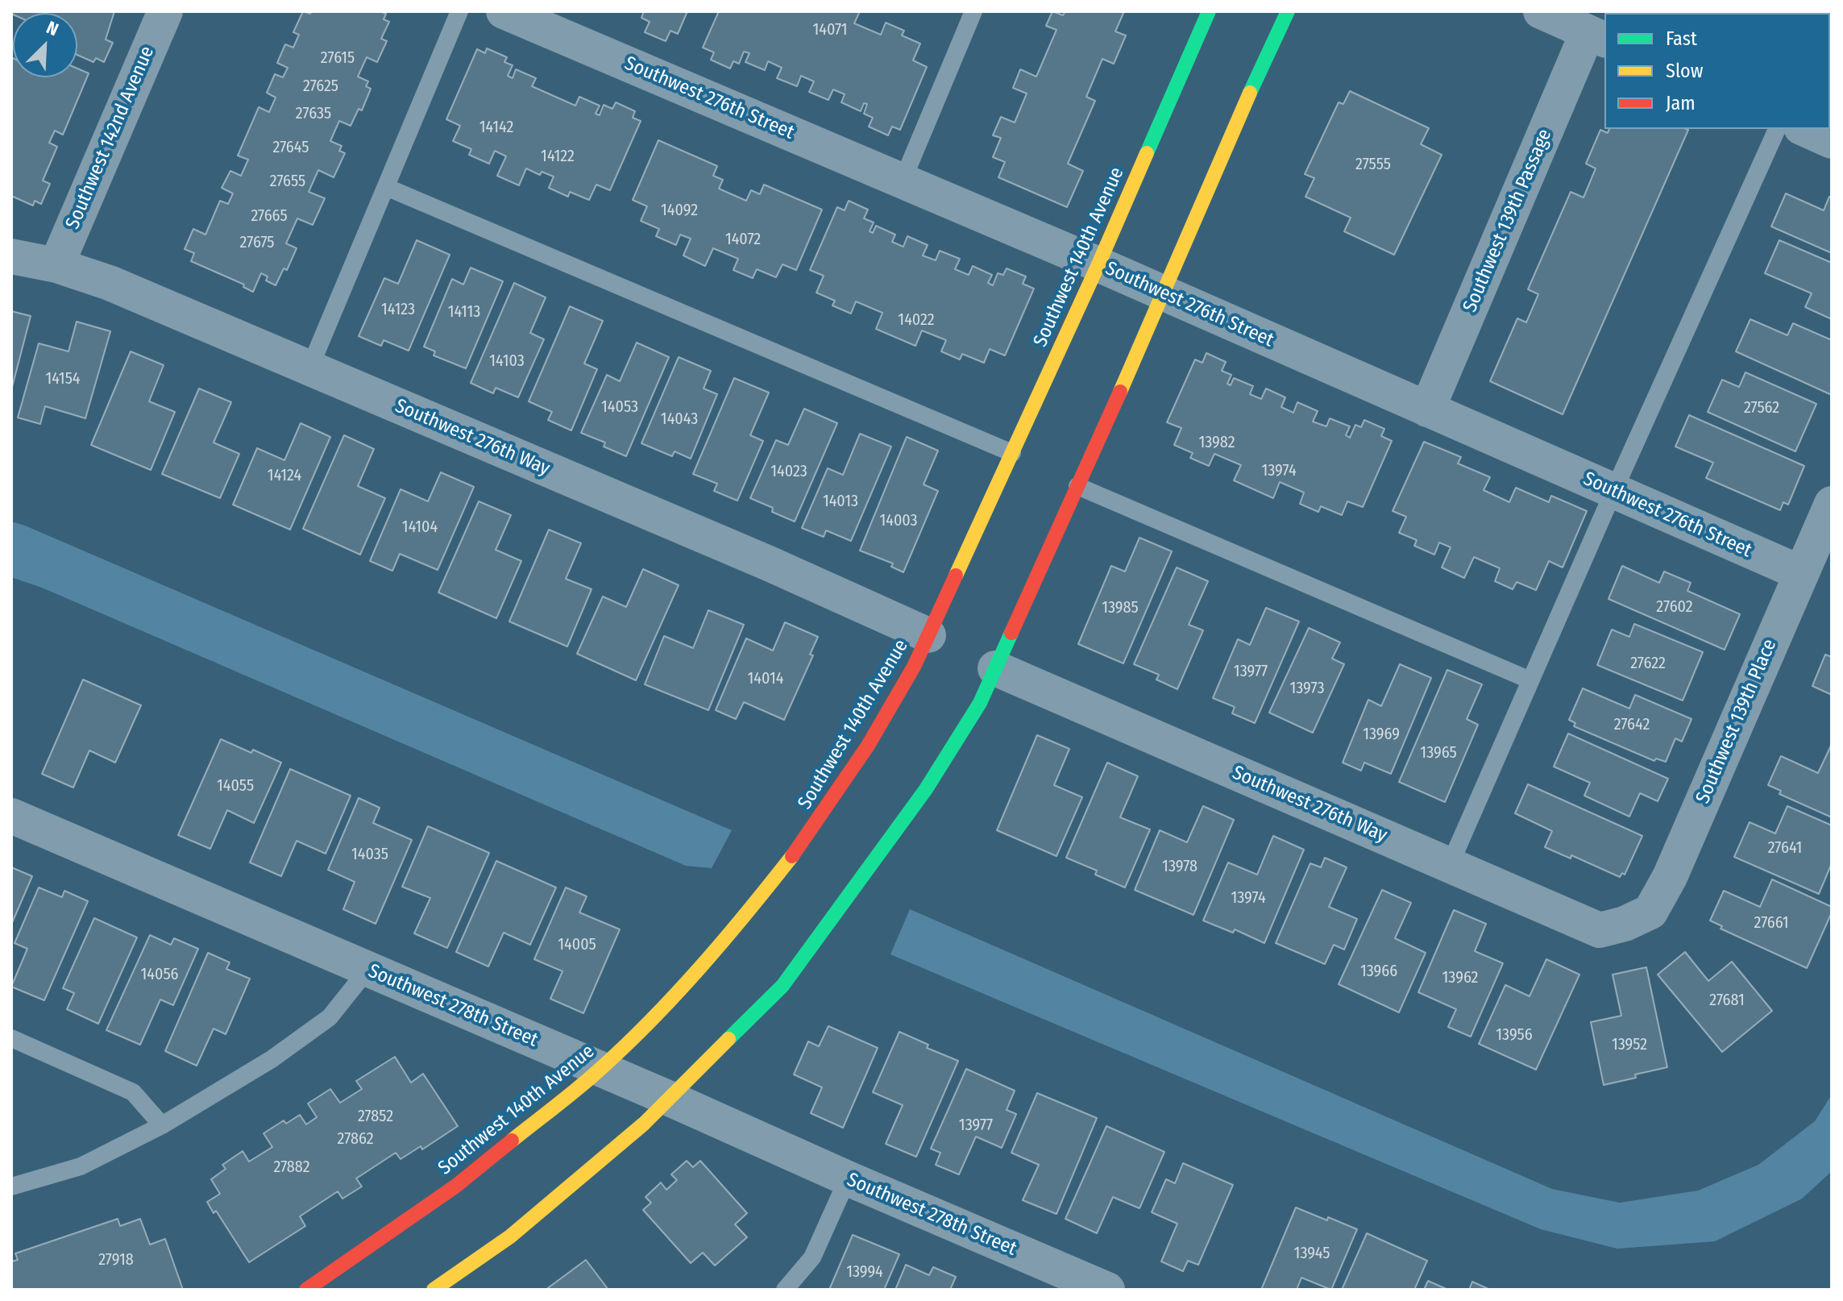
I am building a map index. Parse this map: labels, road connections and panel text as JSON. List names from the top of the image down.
{
  "streets": {
    "street": [
      "Southwest 276th Street",
      "Southwest 142nd Avenue",
      "Southwest 139th Passage",
      "Southwest 140th Avenue",
      "Southwest 276th Way",
      "Southwest 139th Place",
      "Southwest 278th Street"
    ]
  },
  "crossings": [
    ["Southwest 276th Street", "Southwest 139th Passage"],
    ["Southwest 276th Street", "Southwest 140th Avenue"],
    ["Southwest 276th Street", "Southwest 139th Place"],
    ["Southwest 142nd Avenue", "Southwest 276th Way"],
    ["Southwest 140th Avenue", "Southwest 276th Way"],
    ["Southwest 140th Avenue", "Southwest 278th Street"],
    ["Southwest 276th Way", "Southwest 139th Place"]
  ],
  "house_numbers": [
    "14071",
    "27615",
    "27625",
    "27635",
    "14142",
    "27645",
    "14122",
    "27555",
    "27655",
    "14092",
    "27665",
    "14072",
    "27675",
    "14123",
    "14113",
    "14022",
    "14103",
    "14154",
    "14053",
    "27562",
    "14043",
    "13982",
    "13974",
    "14023",
    "14124",
    "14013",
    "14003",
    "14104",
    "27602",
    "13985",
    "27622",
    "13977",
    "14014",
    "13973",
    "27642",
    "13969",
    "13965",
    "14055",
    "27641",
    "14035",
    "13978",
    "13974",
    "27661",
    "14005",
    "13966",
    "14056",
    "13962",
    "27681",
    "13956",
    "13952",
    "27852",
    "13977",
    "27862",
    "27882",
    "13945",
    "27918",
    "13994"
  ],
  "legend": ["Fast", "Slow", "Jam"],
  "north": "top right"
}
